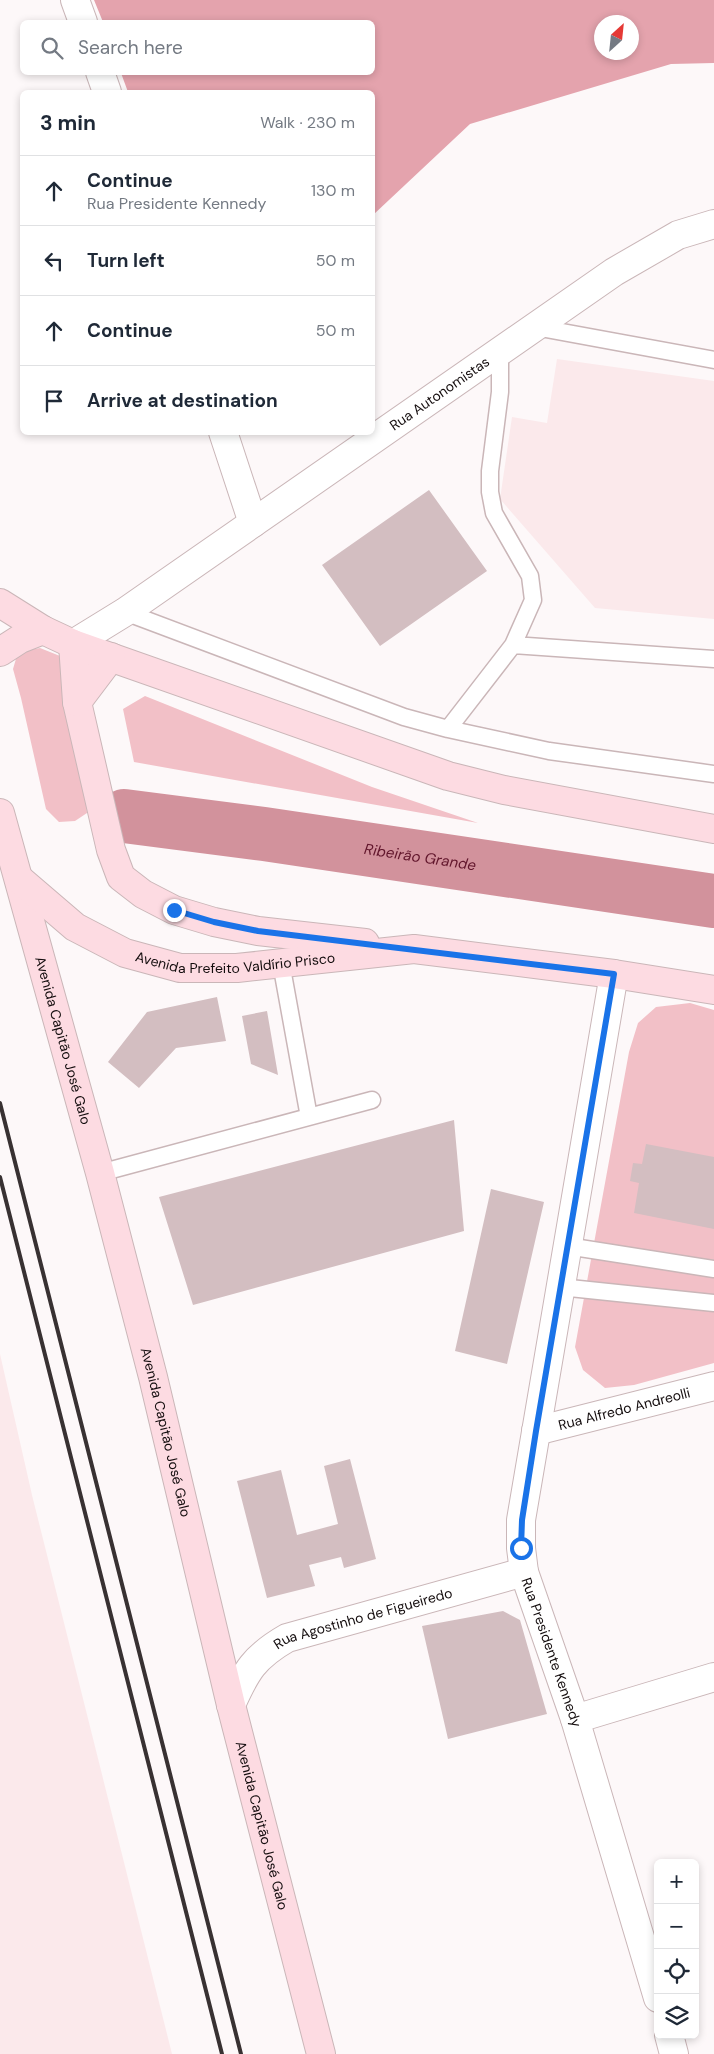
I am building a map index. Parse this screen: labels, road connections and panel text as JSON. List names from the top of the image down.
{
  "streets": {
    "main road": ["Avenida Prefeito Valdírio Prisco", "Avenida Capitão José Galo"],
    "street": [
      "Rua Autonomistas",
      "Rua Alfredo Andreolli",
      "Rua Agostinho de Figueiredo",
      "Rua Presidente Kennedy"
    ]
  },
  "crossings": [
    ["Avenida Prefeito Valdírio Prisco", "Avenida Capitão José Galo"],
    ["Avenida Prefeito Valdírio Prisco", "Rua Presidente Kennedy"],
    ["Avenida Capitão José Galo", "Rua Agostinho de Figueiredo"],
    ["Rua Alfredo Andreolli", "Rua Presidente Kennedy"],
    ["Rua Agostinho de Figueiredo", "Rua Presidente Kennedy"]
  ],
  "water": ["Ribeirão Grande"],
  "north": "top right",
  "page": {
    "search": "Search here",
    "heading": ["3 min", "Walk · 230 m"],
    "list": [
      ["Continue", "Rua Presidente Kennedy", "130 m"],
      ["Turn left", "50 m"],
      ["Continue", "50 m"],
      "Arrive at destination"
    ],
    "map_buttons": ["+", "−"]
  }
}
